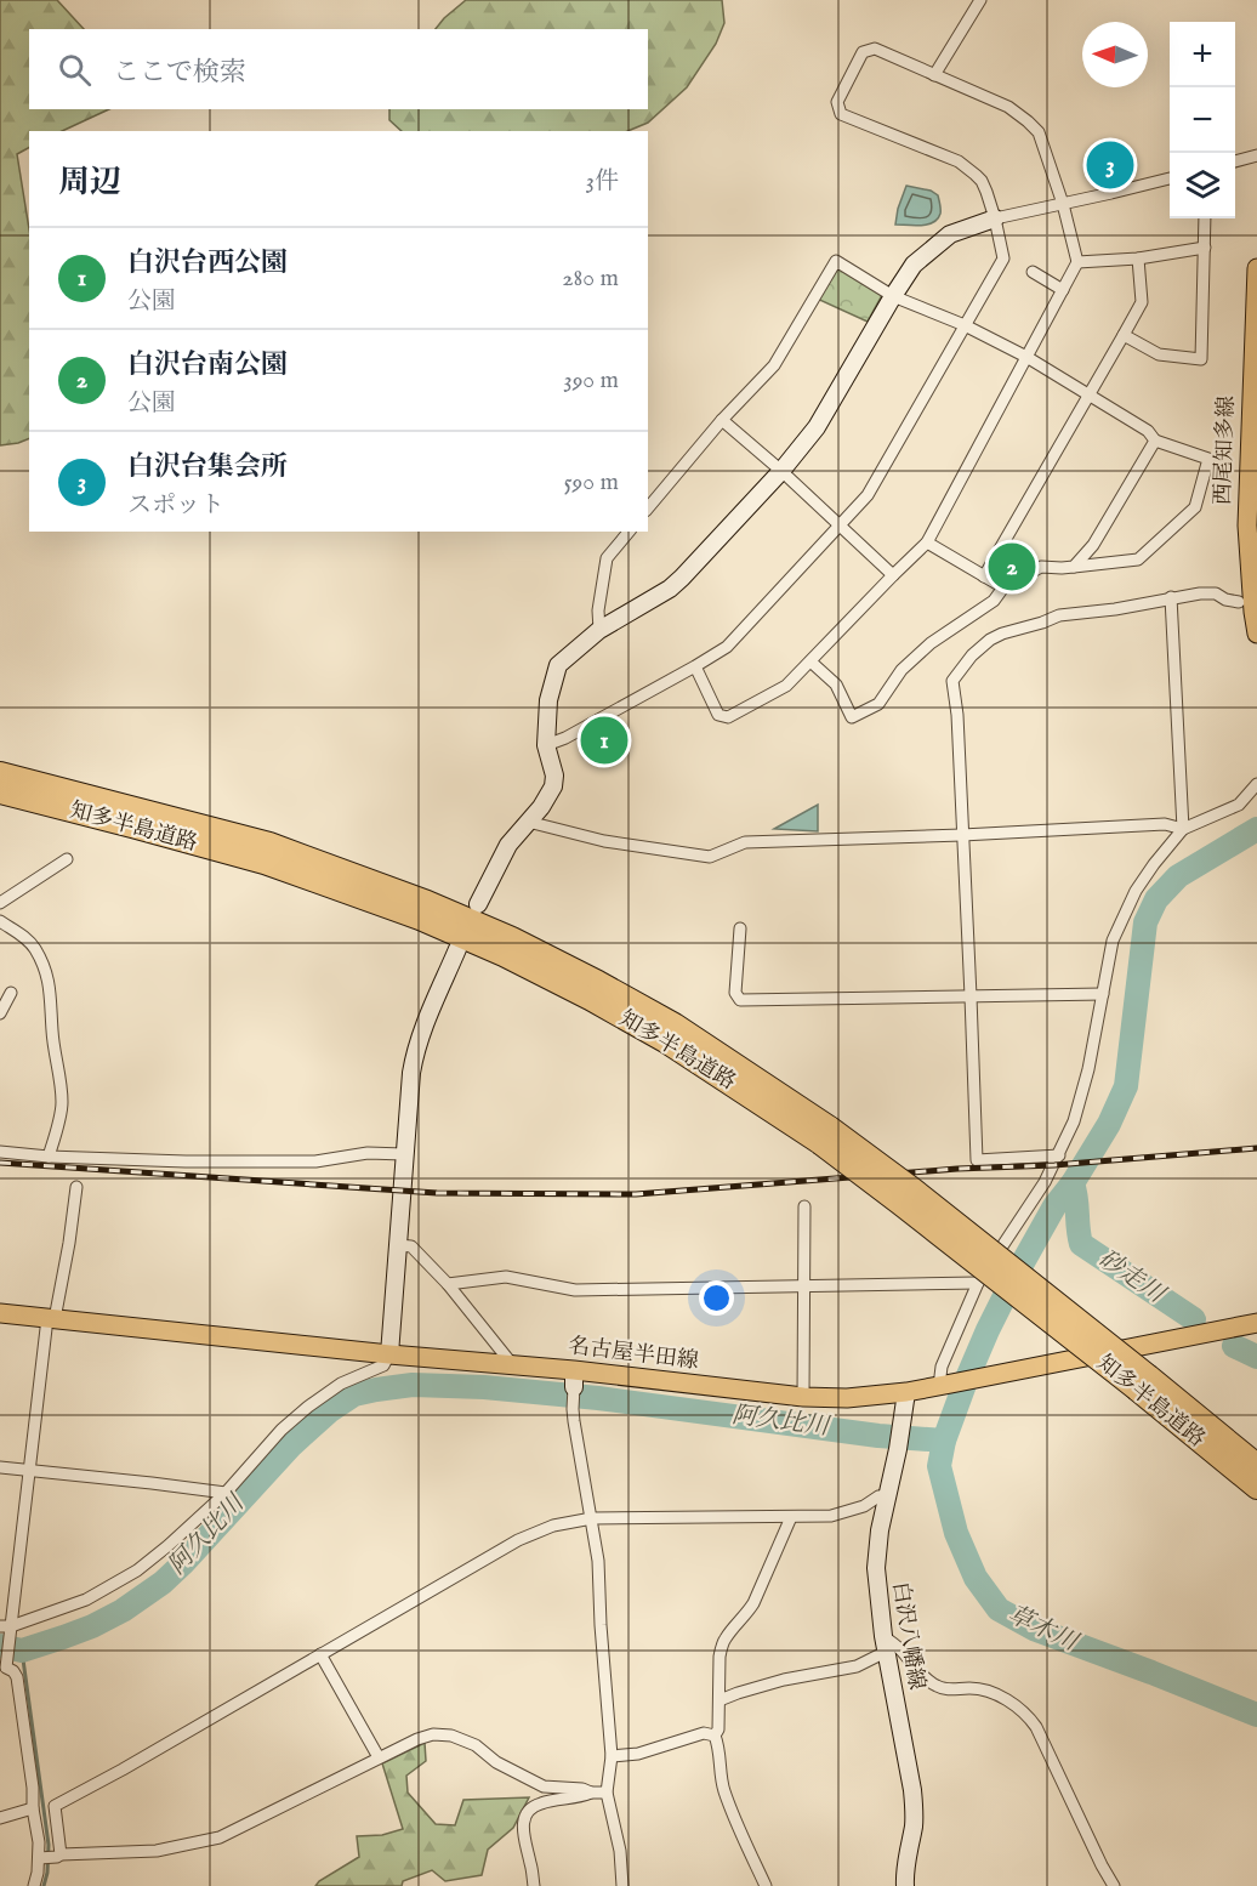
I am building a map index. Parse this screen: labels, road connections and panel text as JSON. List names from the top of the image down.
{
  "streets": {
    "highway": ["知多半島道路"],
    "main road": ["西尾知多線", "名古屋半田線"],
    "street": ["白沢八幡線"]
  },
  "crossings": [
    ["名古屋半田線", "白沢八幡線"]
  ],
  "water": ["砂走川", "阿久比川", "草木川"],
  "north": "left",
  "page": {
    "map_buttons": ["+", "−"],
    "search": "ここで検索",
    "heading": ["周辺", "3件"],
    "pins": ["3", "2", "1"],
    "list": [
      {
        "mark": "1",
        "name": "白沢台西公園",
        "note": "公園",
        "value": "280 m"
      },
      {
        "mark": "2",
        "name": "白沢台南公園",
        "note": "公園",
        "value": "390 m"
      },
      {
        "mark": "3",
        "name": "白沢台集会所",
        "note": "スポット",
        "value": "590 m"
      }
    ]
  }
}
